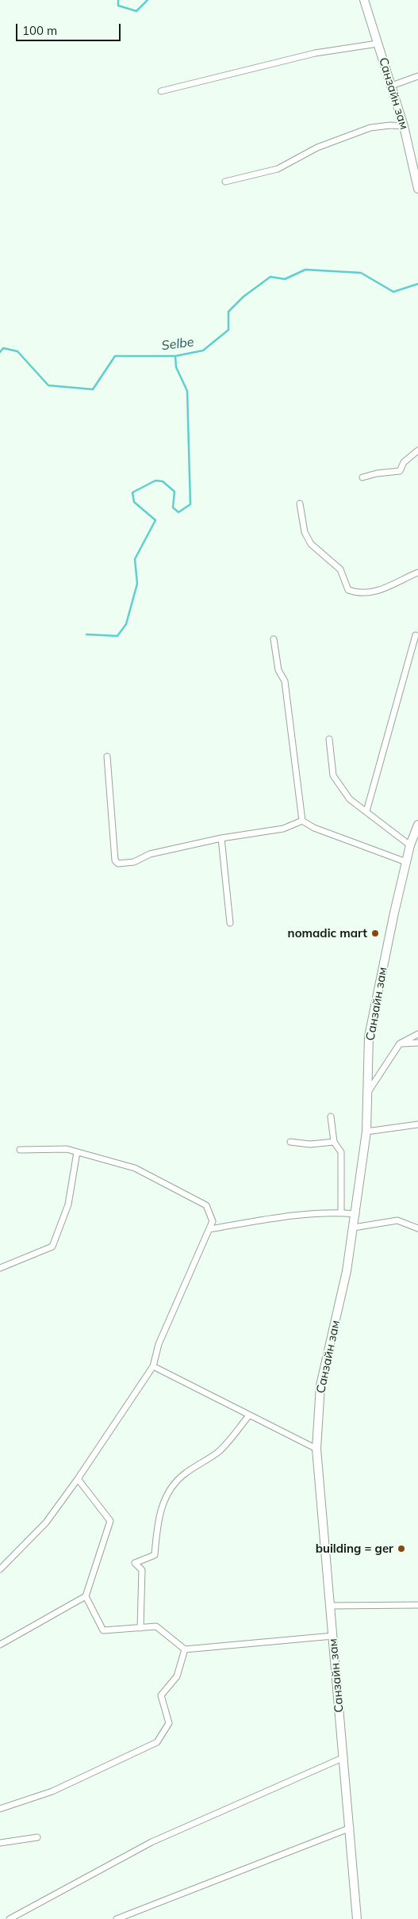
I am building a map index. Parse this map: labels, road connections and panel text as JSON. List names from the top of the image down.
{
  "streets": {
    "main road": ["Санзайн зам"]
  },
  "water": ["Selbe"],
  "places": ["nomadic mart", "building = ger"],
  "scale_bar": "100 m"
}
